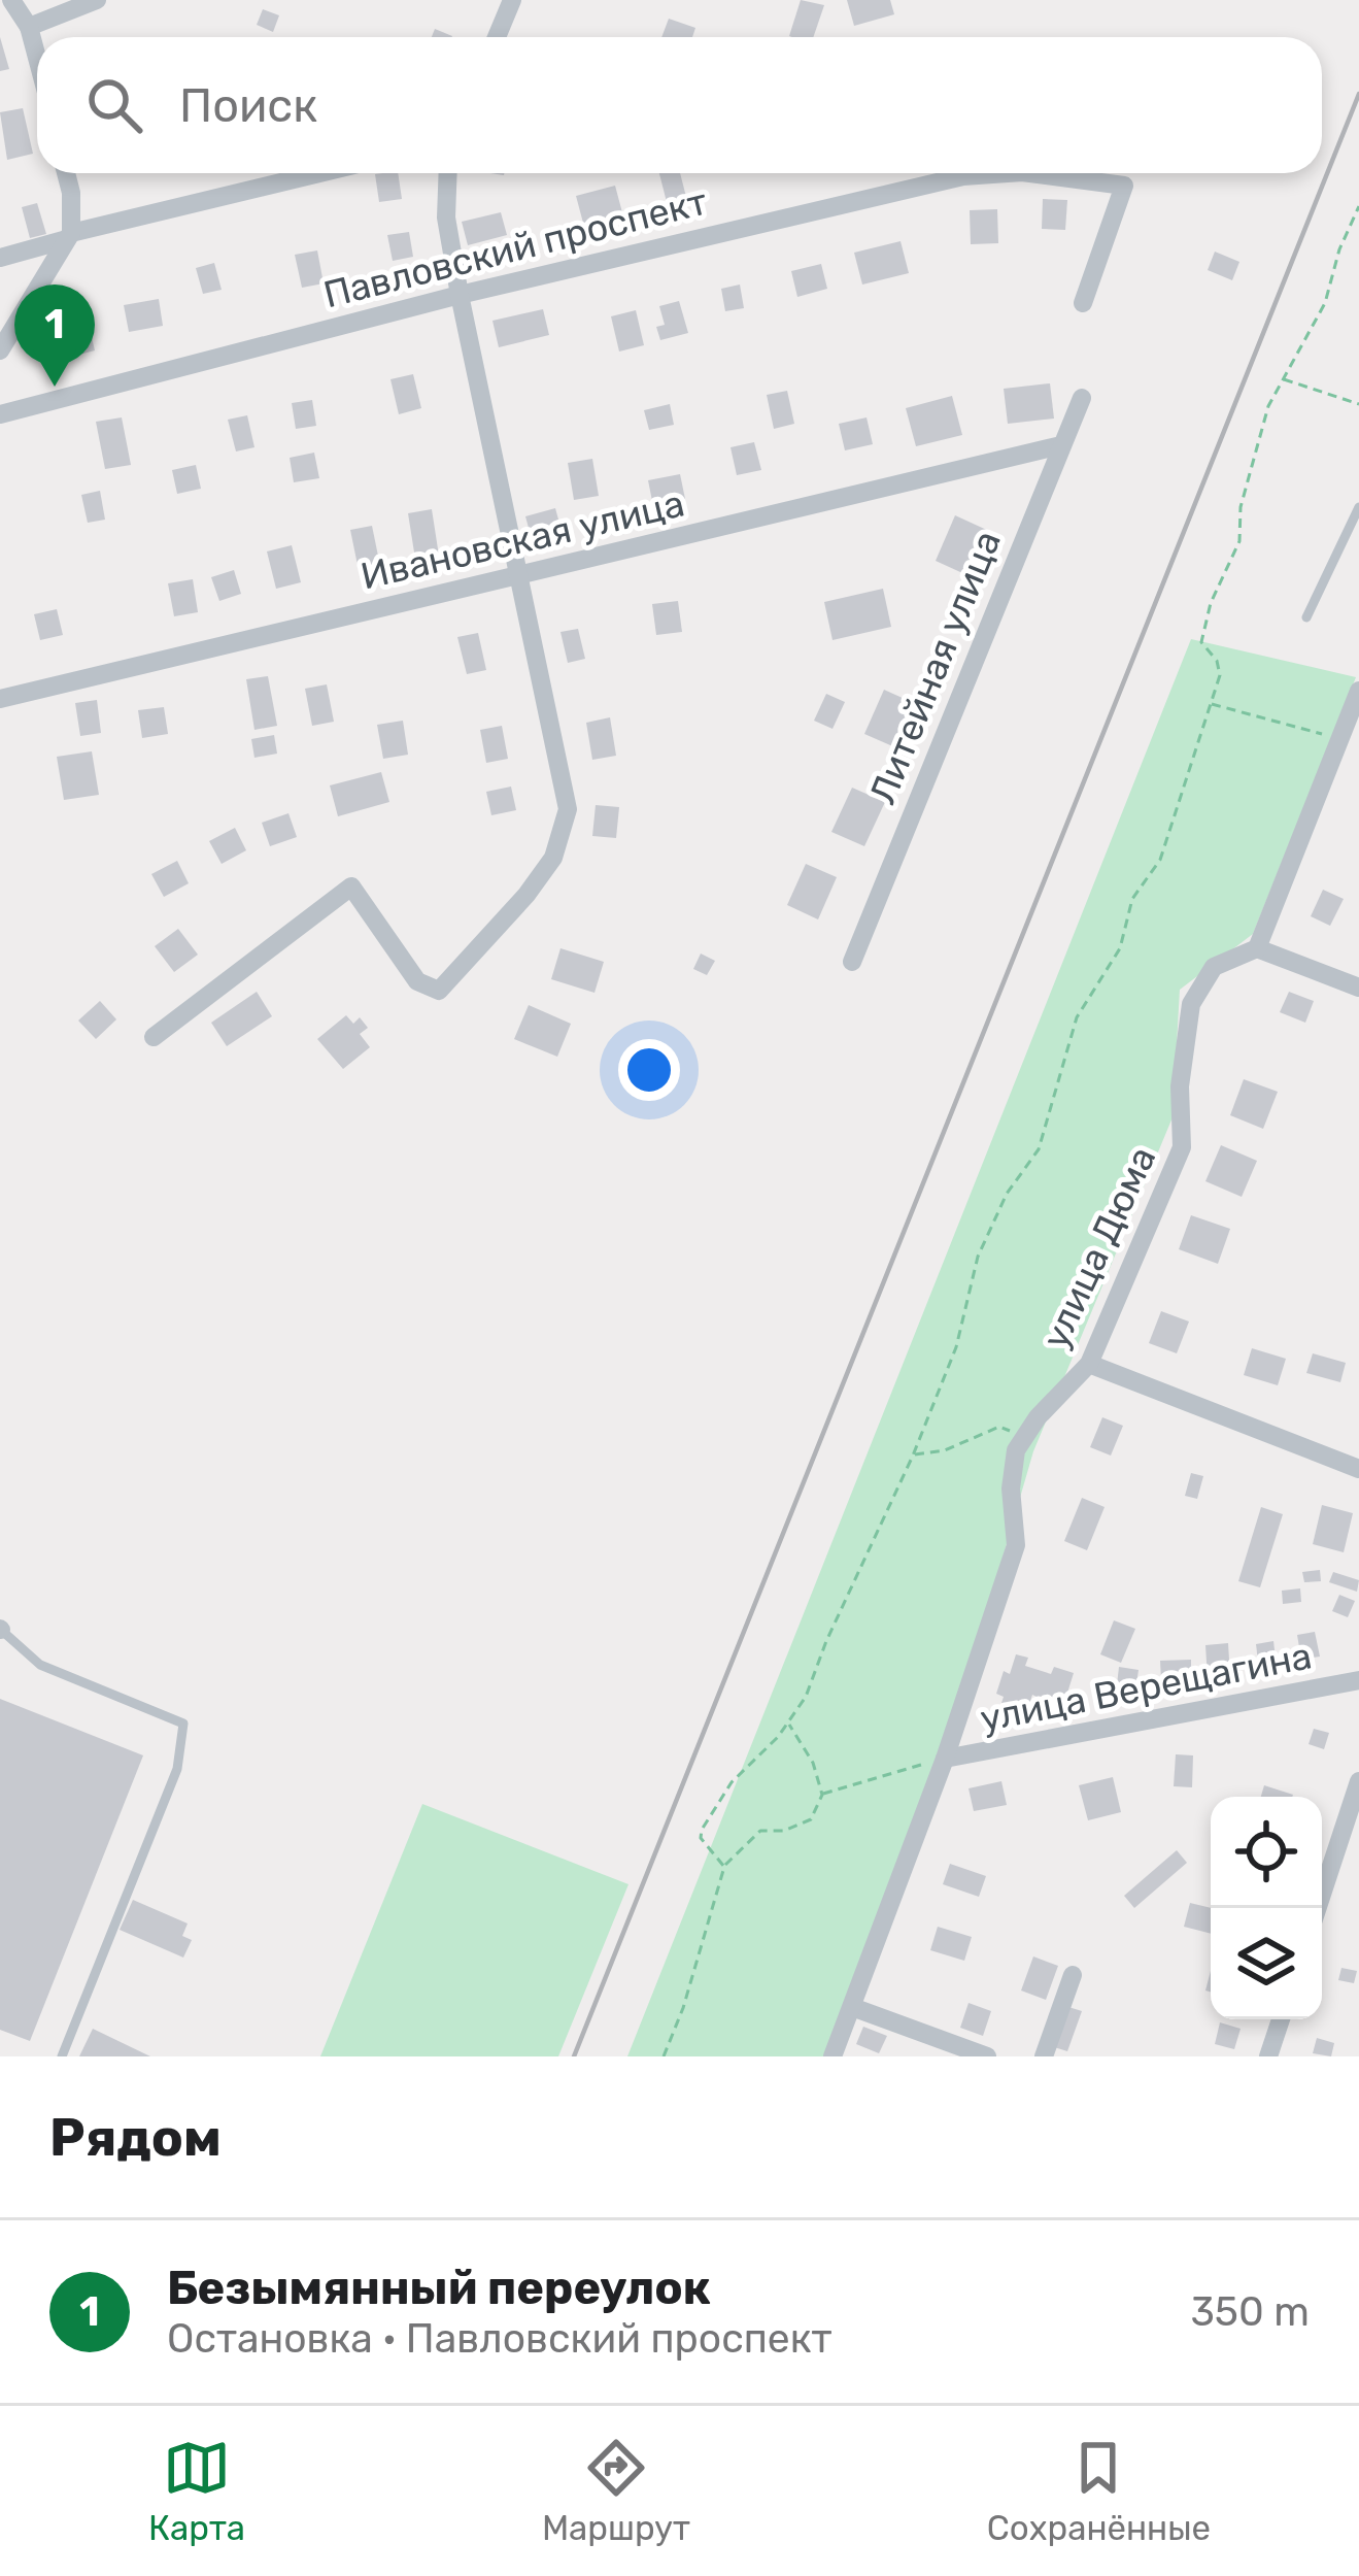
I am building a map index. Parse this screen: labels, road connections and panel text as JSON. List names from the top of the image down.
{
  "streets": {
    "street": [
      "Павловский проспект",
      "Ивановская улица",
      "Литейная улица",
      "улица Дюма",
      "улица Верещагина"
    ]
  },
  "crossings": [
    ["Ивановская улица", "Литейная улица"],
    ["улица Дюма", "улица Верещагина"]
  ],
  "page": {
    "search": "Поиск",
    "pins": "1",
    "heading": "Рядом",
    "list": [
      {
        "mark": "1",
        "name": "Безымянный переулок",
        "note": "Остановка · Павловский проспект",
        "value": "350 m"
      }
    ],
    "nav": ["Карта", "Маршрут", "Сохранённые"]
  }
}
